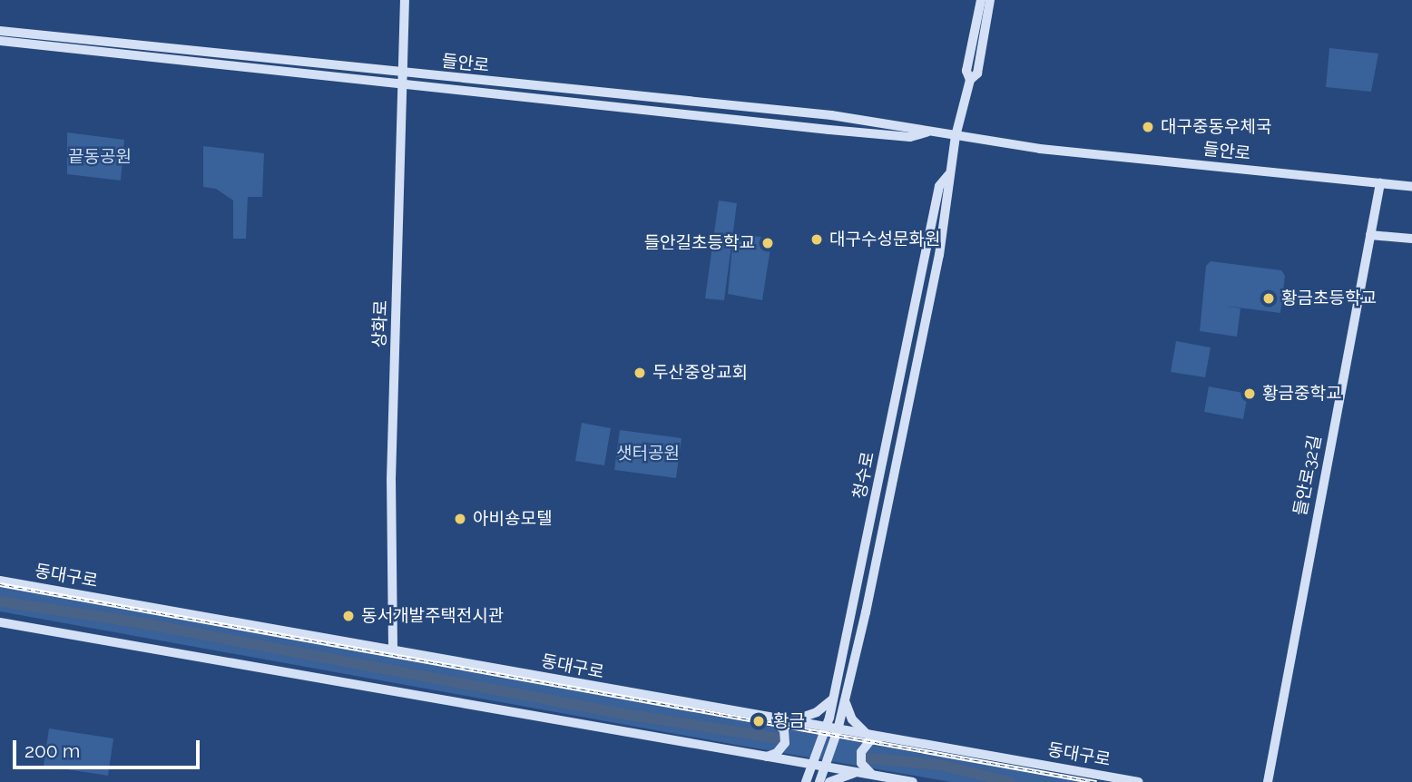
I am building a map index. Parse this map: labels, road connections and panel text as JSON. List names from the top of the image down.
{
  "streets": {
    "main road": [
      "들안로",
      "상화로",
      "청수로",
      "들안로32길",
      "동대구로"
    ]
  },
  "crossings": [
    ["들안로", "상화로"],
    ["들안로", "청수로"],
    ["들안로", "들안로32길"],
    ["상화로", "동대구로"],
    ["청수로", "동대구로"]
  ],
  "parks": ["끝동공원", "샛터공원"],
  "places": [
    "대구중동우체국",
    "대구수성문화원",
    "들안길초등학교",
    "황금초등학교",
    "두산중앙교회",
    "황금중학교",
    "아비숑모텔",
    "동서개발주택전시관",
    "황금"
  ],
  "scale_bar": "200 m"
}
